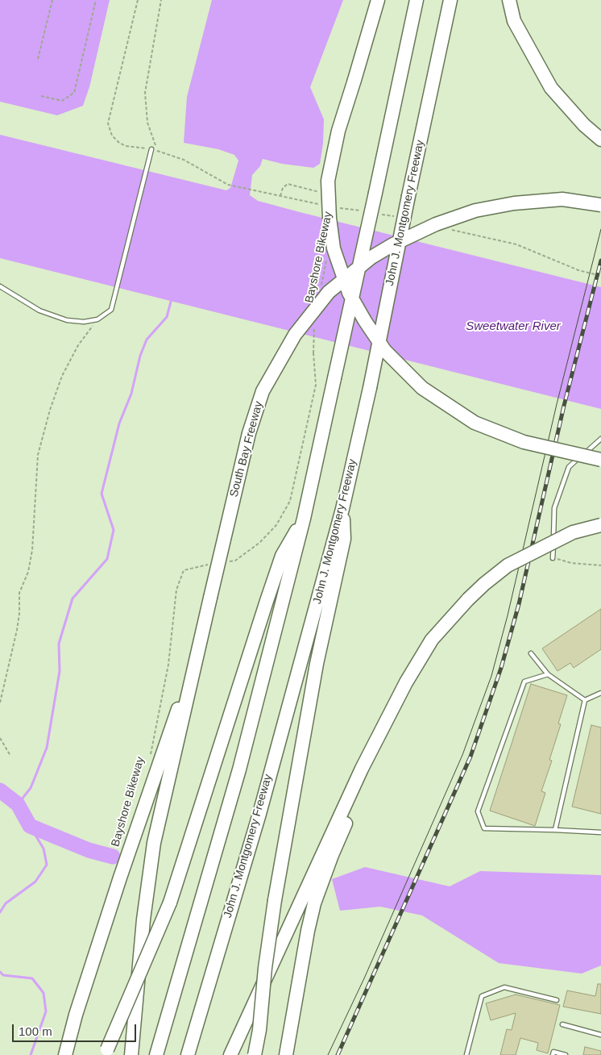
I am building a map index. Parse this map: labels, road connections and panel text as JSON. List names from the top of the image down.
{
  "streets": {
    "highway": ["John J. Montgomery Freeway", "South Bay Freeway"],
    "path": ["Bayshore Bikeway"]
  },
  "water": ["Sweetwater River"],
  "scale_bar": "100 m"
}
